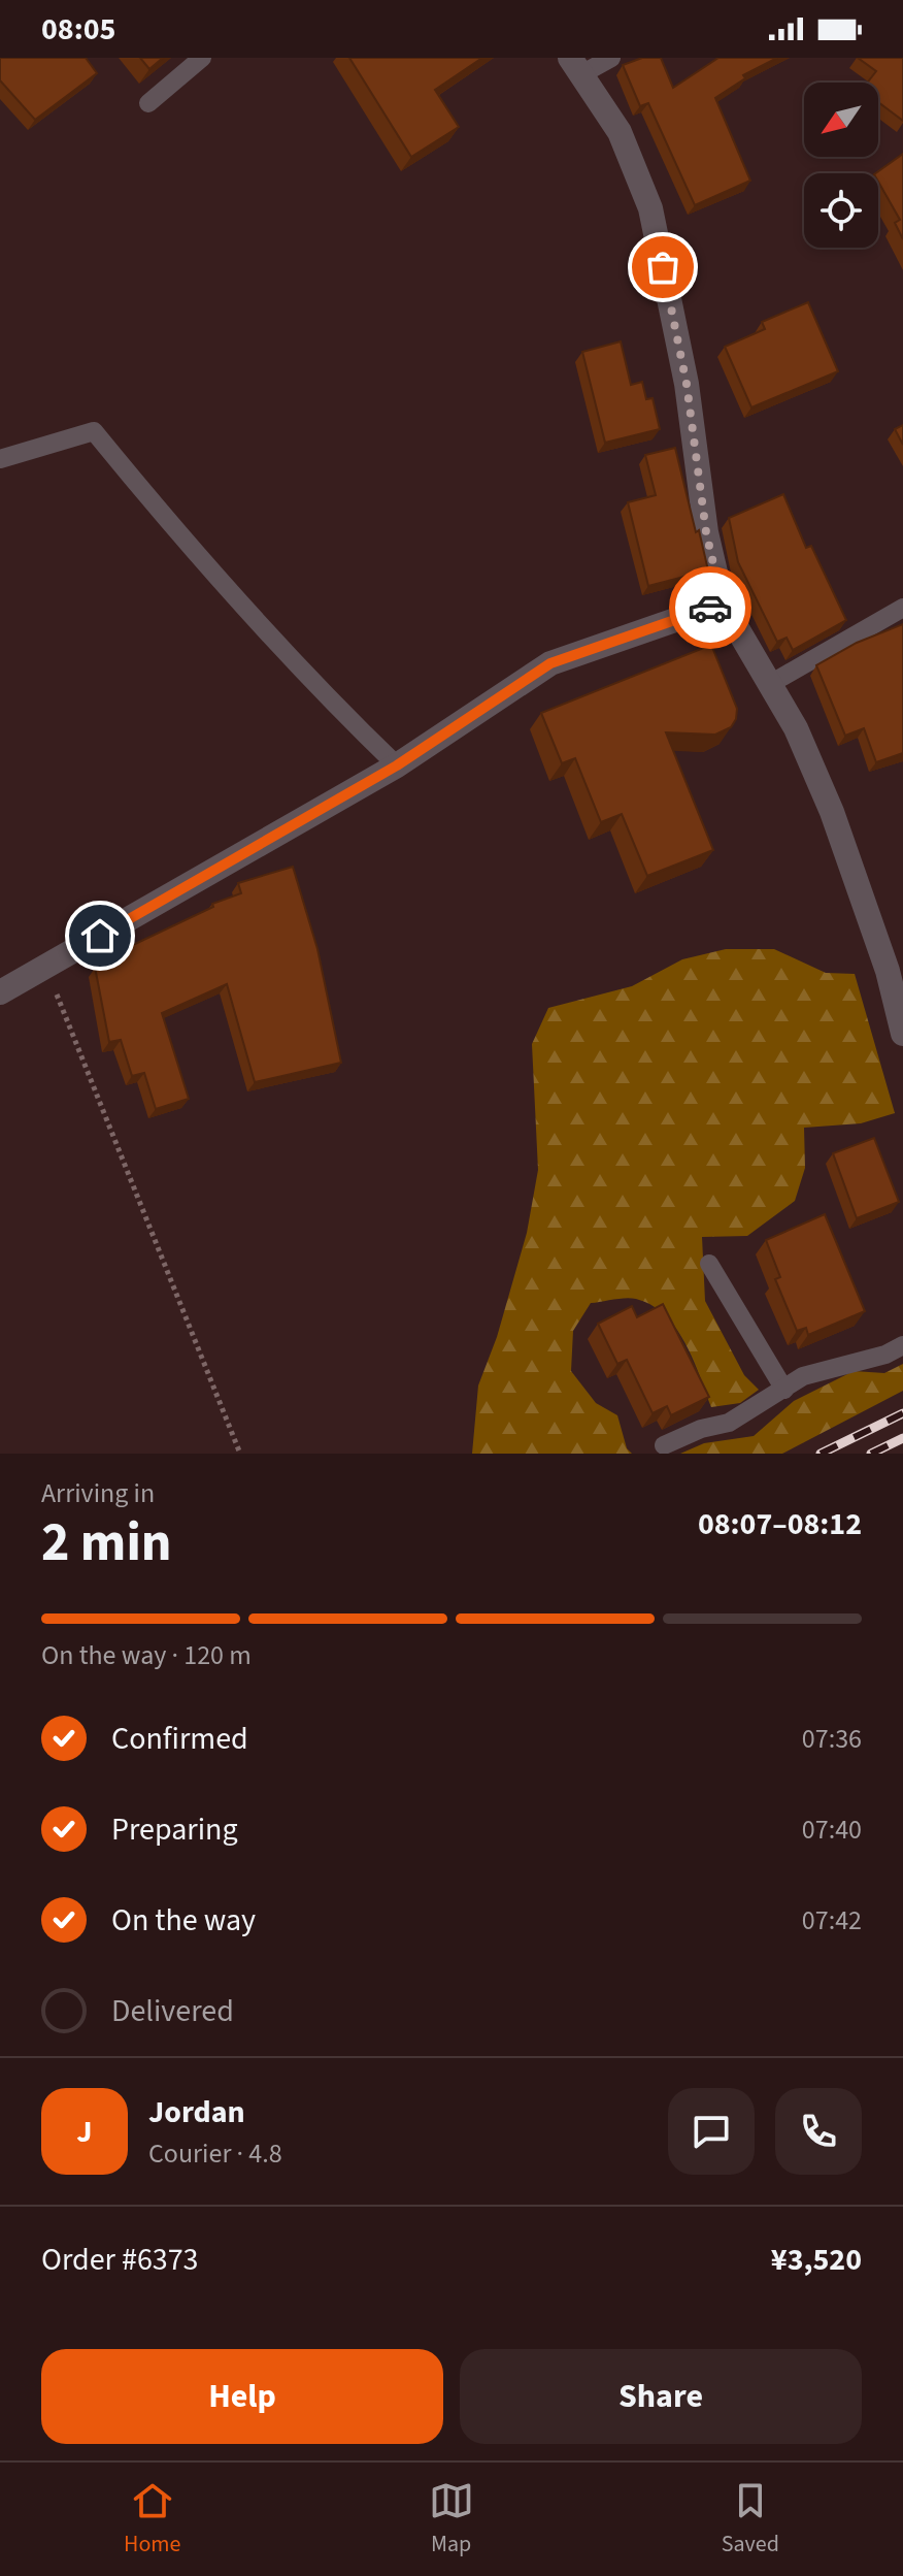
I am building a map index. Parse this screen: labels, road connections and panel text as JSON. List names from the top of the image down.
{
  "north": "bottom left",
  "page": {
    "status": "08:05",
    "heading": ["2 min", "Arriving in", "08:07–08:12"],
    "panel": [
      "Jordan",
      "Courier · 4.8",
      "Order #6373",
      "¥3,520"
    ],
    "bar": "On the way · 120 m",
    "list": [
      ["Confirmed", "07:36"],
      ["Preparing", "07:40"],
      ["On the way", "07:42"],
      "Delivered"
    ],
    "round": "J",
    "buttons": ["Help", "Share"],
    "tabs": ["Home", "Map", "Saved"]
  }
}
